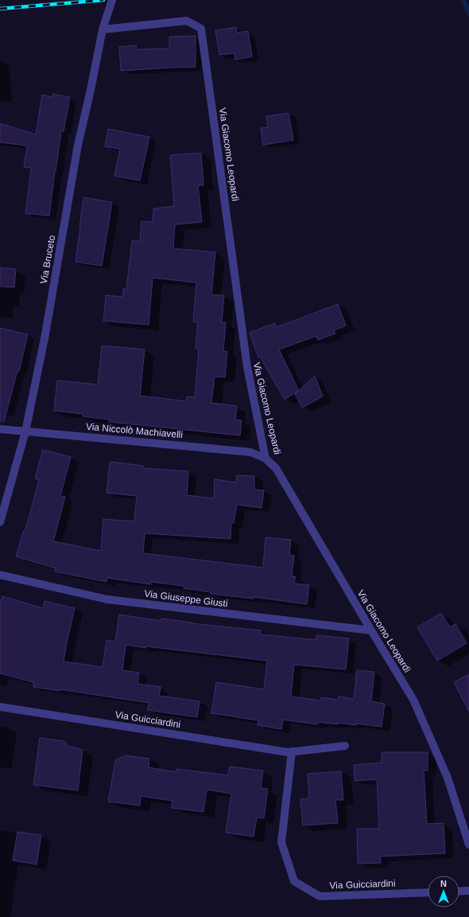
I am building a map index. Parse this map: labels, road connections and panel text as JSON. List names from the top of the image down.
{
  "streets": {
    "street": [
      "Via Giacomo Leopardi",
      "Via Bruceto",
      "Via Niccolò Machiavelli",
      "Via Giuseppe Giusti",
      "Via Guicciardini"
    ]
  },
  "crossings": [
    ["Via Giacomo Leopardi", "Via Bruceto"],
    ["Via Giacomo Leopardi", "Via Niccolò Machiavelli"],
    ["Via Giacomo Leopardi", "Via Giuseppe Giusti"],
    ["Via Bruceto", "Via Niccolò Machiavelli"]
  ],
  "north": "top"
}
